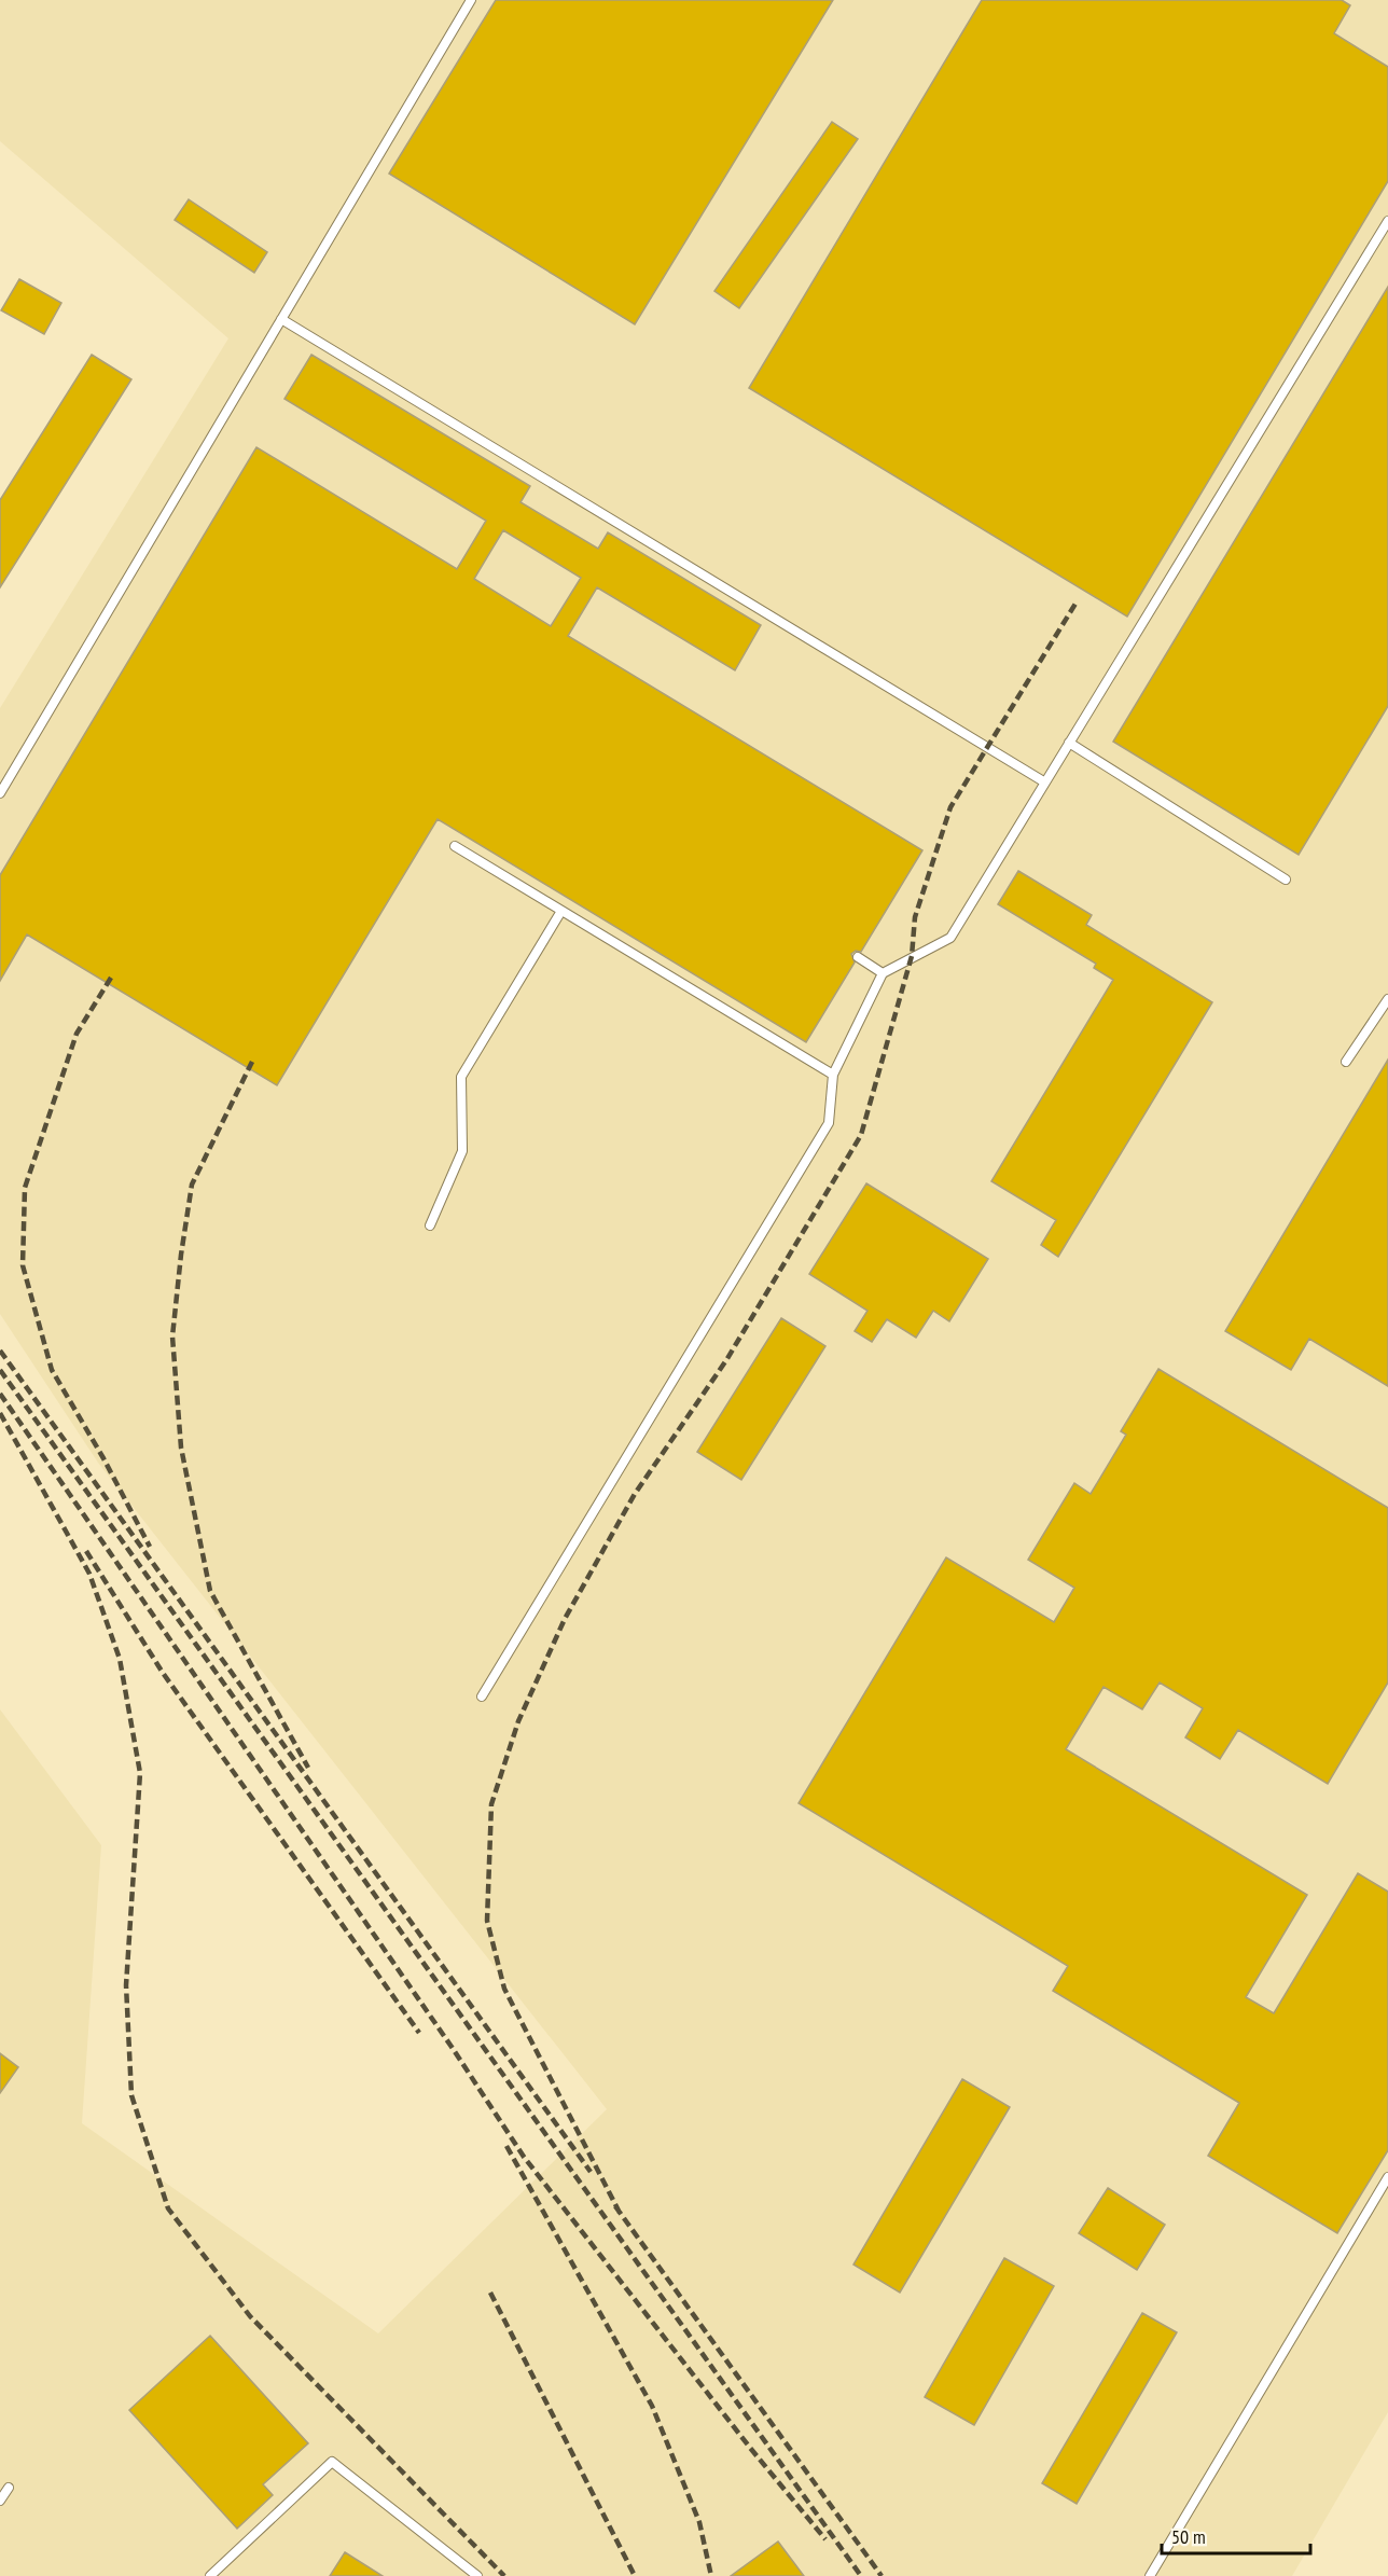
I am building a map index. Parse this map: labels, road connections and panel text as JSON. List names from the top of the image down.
{
  "scale_bar": "50 m"
}
